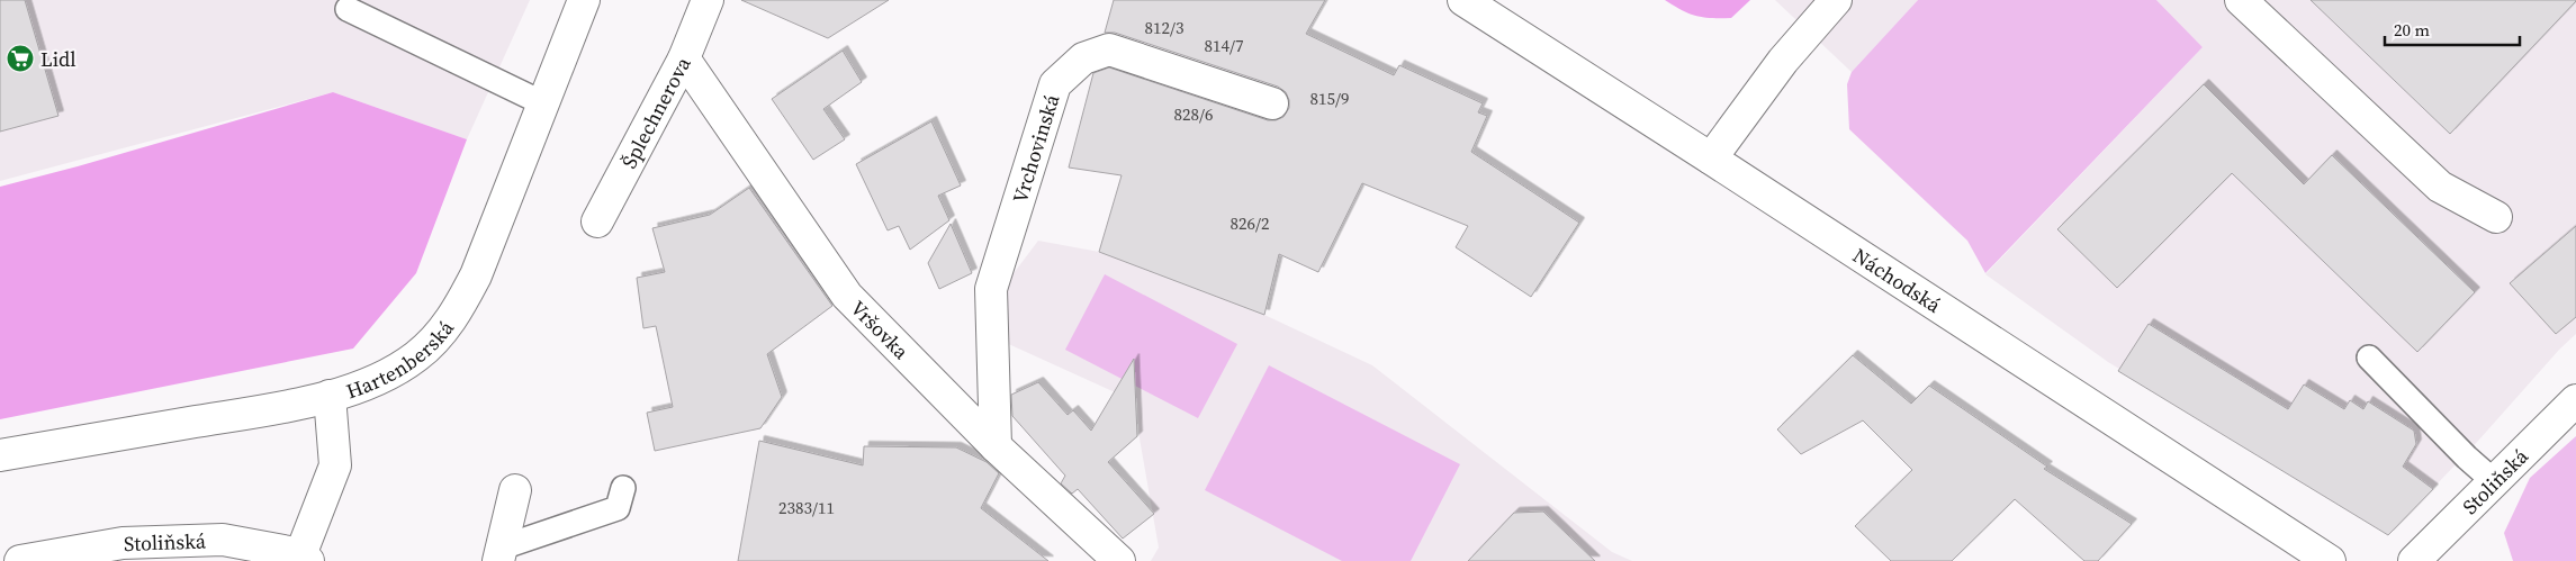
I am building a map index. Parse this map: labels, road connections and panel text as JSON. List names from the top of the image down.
{
  "streets": {
    "street": [
      "Šplechnerova",
      "Vrchovinská",
      "Náchodská",
      "Vršovka",
      "Hartenberská",
      "Stoliňská"
    ]
  },
  "crossings": [
    ["Šplechnerova", "Vršovka"],
    ["Vrchovinská", "Vršovka"]
  ],
  "places": {
    "supermarket": ["Lidl"]
  },
  "house_numbers": [
    "812/3",
    "814/7",
    "815/9",
    "828/6",
    "826/2",
    "2383/11"
  ],
  "scale_bar": "20 m"
}
